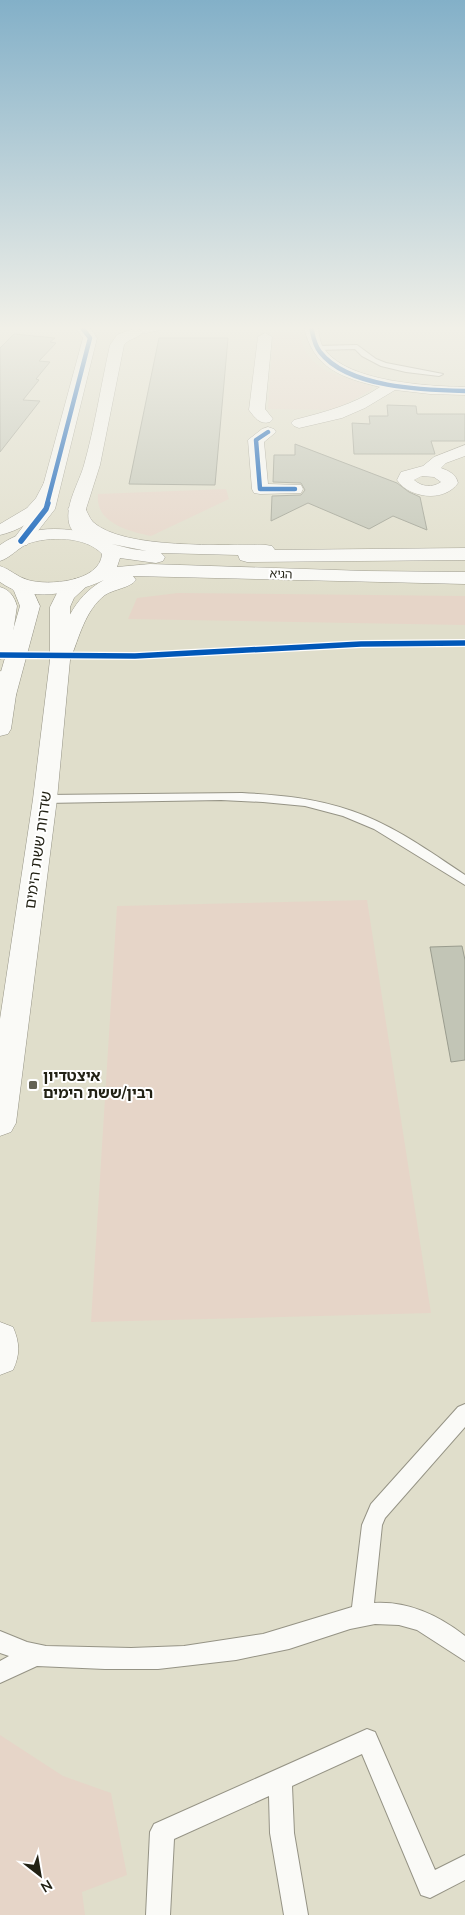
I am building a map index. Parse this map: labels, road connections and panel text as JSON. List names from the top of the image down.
{
  "streets": {
    "main road": ["הגיא", "שדרות ששת הימים"]
  },
  "crossings": [
    ["הגיא", "שדרות ששת הימים"]
  ],
  "places": {
    "transit": ["איצטדיון רבין/ששת הימים"]
  },
  "north": "bottom right"
}
